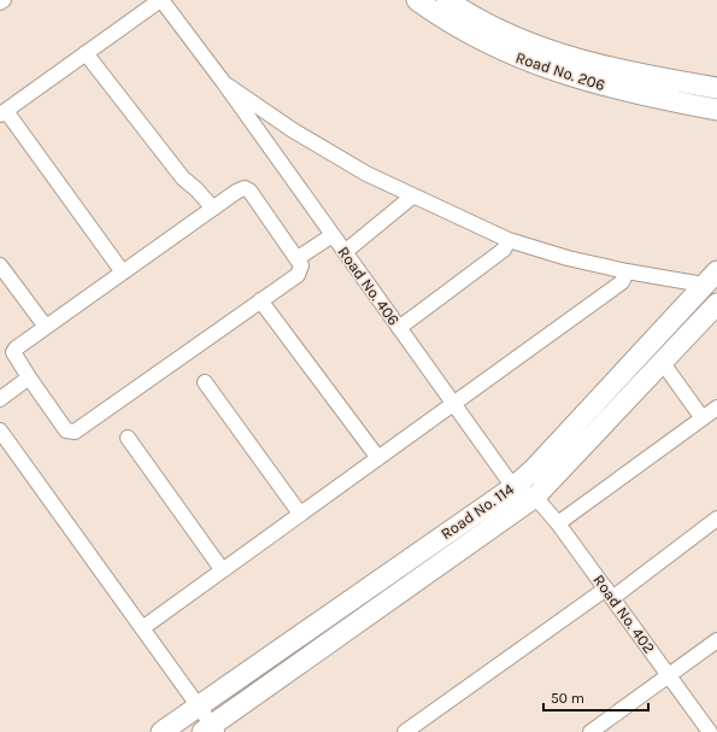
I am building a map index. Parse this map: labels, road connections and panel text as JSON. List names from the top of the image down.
{
  "streets": {
    "street": [
      "Road No. 206",
      "Road No. 406",
      "Road No. 114",
      "Road No. 402"
    ]
  },
  "crossings": [
    ["Road No. 406", "Road No. 114"],
    ["Road No. 114", "Road No. 402"]
  ],
  "scale_bar": "50 m"
}
